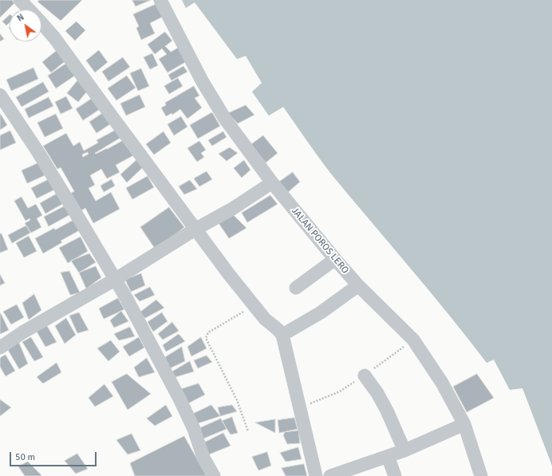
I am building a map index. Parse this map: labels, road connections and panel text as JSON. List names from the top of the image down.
{
  "streets": {
    "street": ["JALAN POROS LERO"]
  },
  "scale_bar": "50 m",
  "north": "top left"
}
